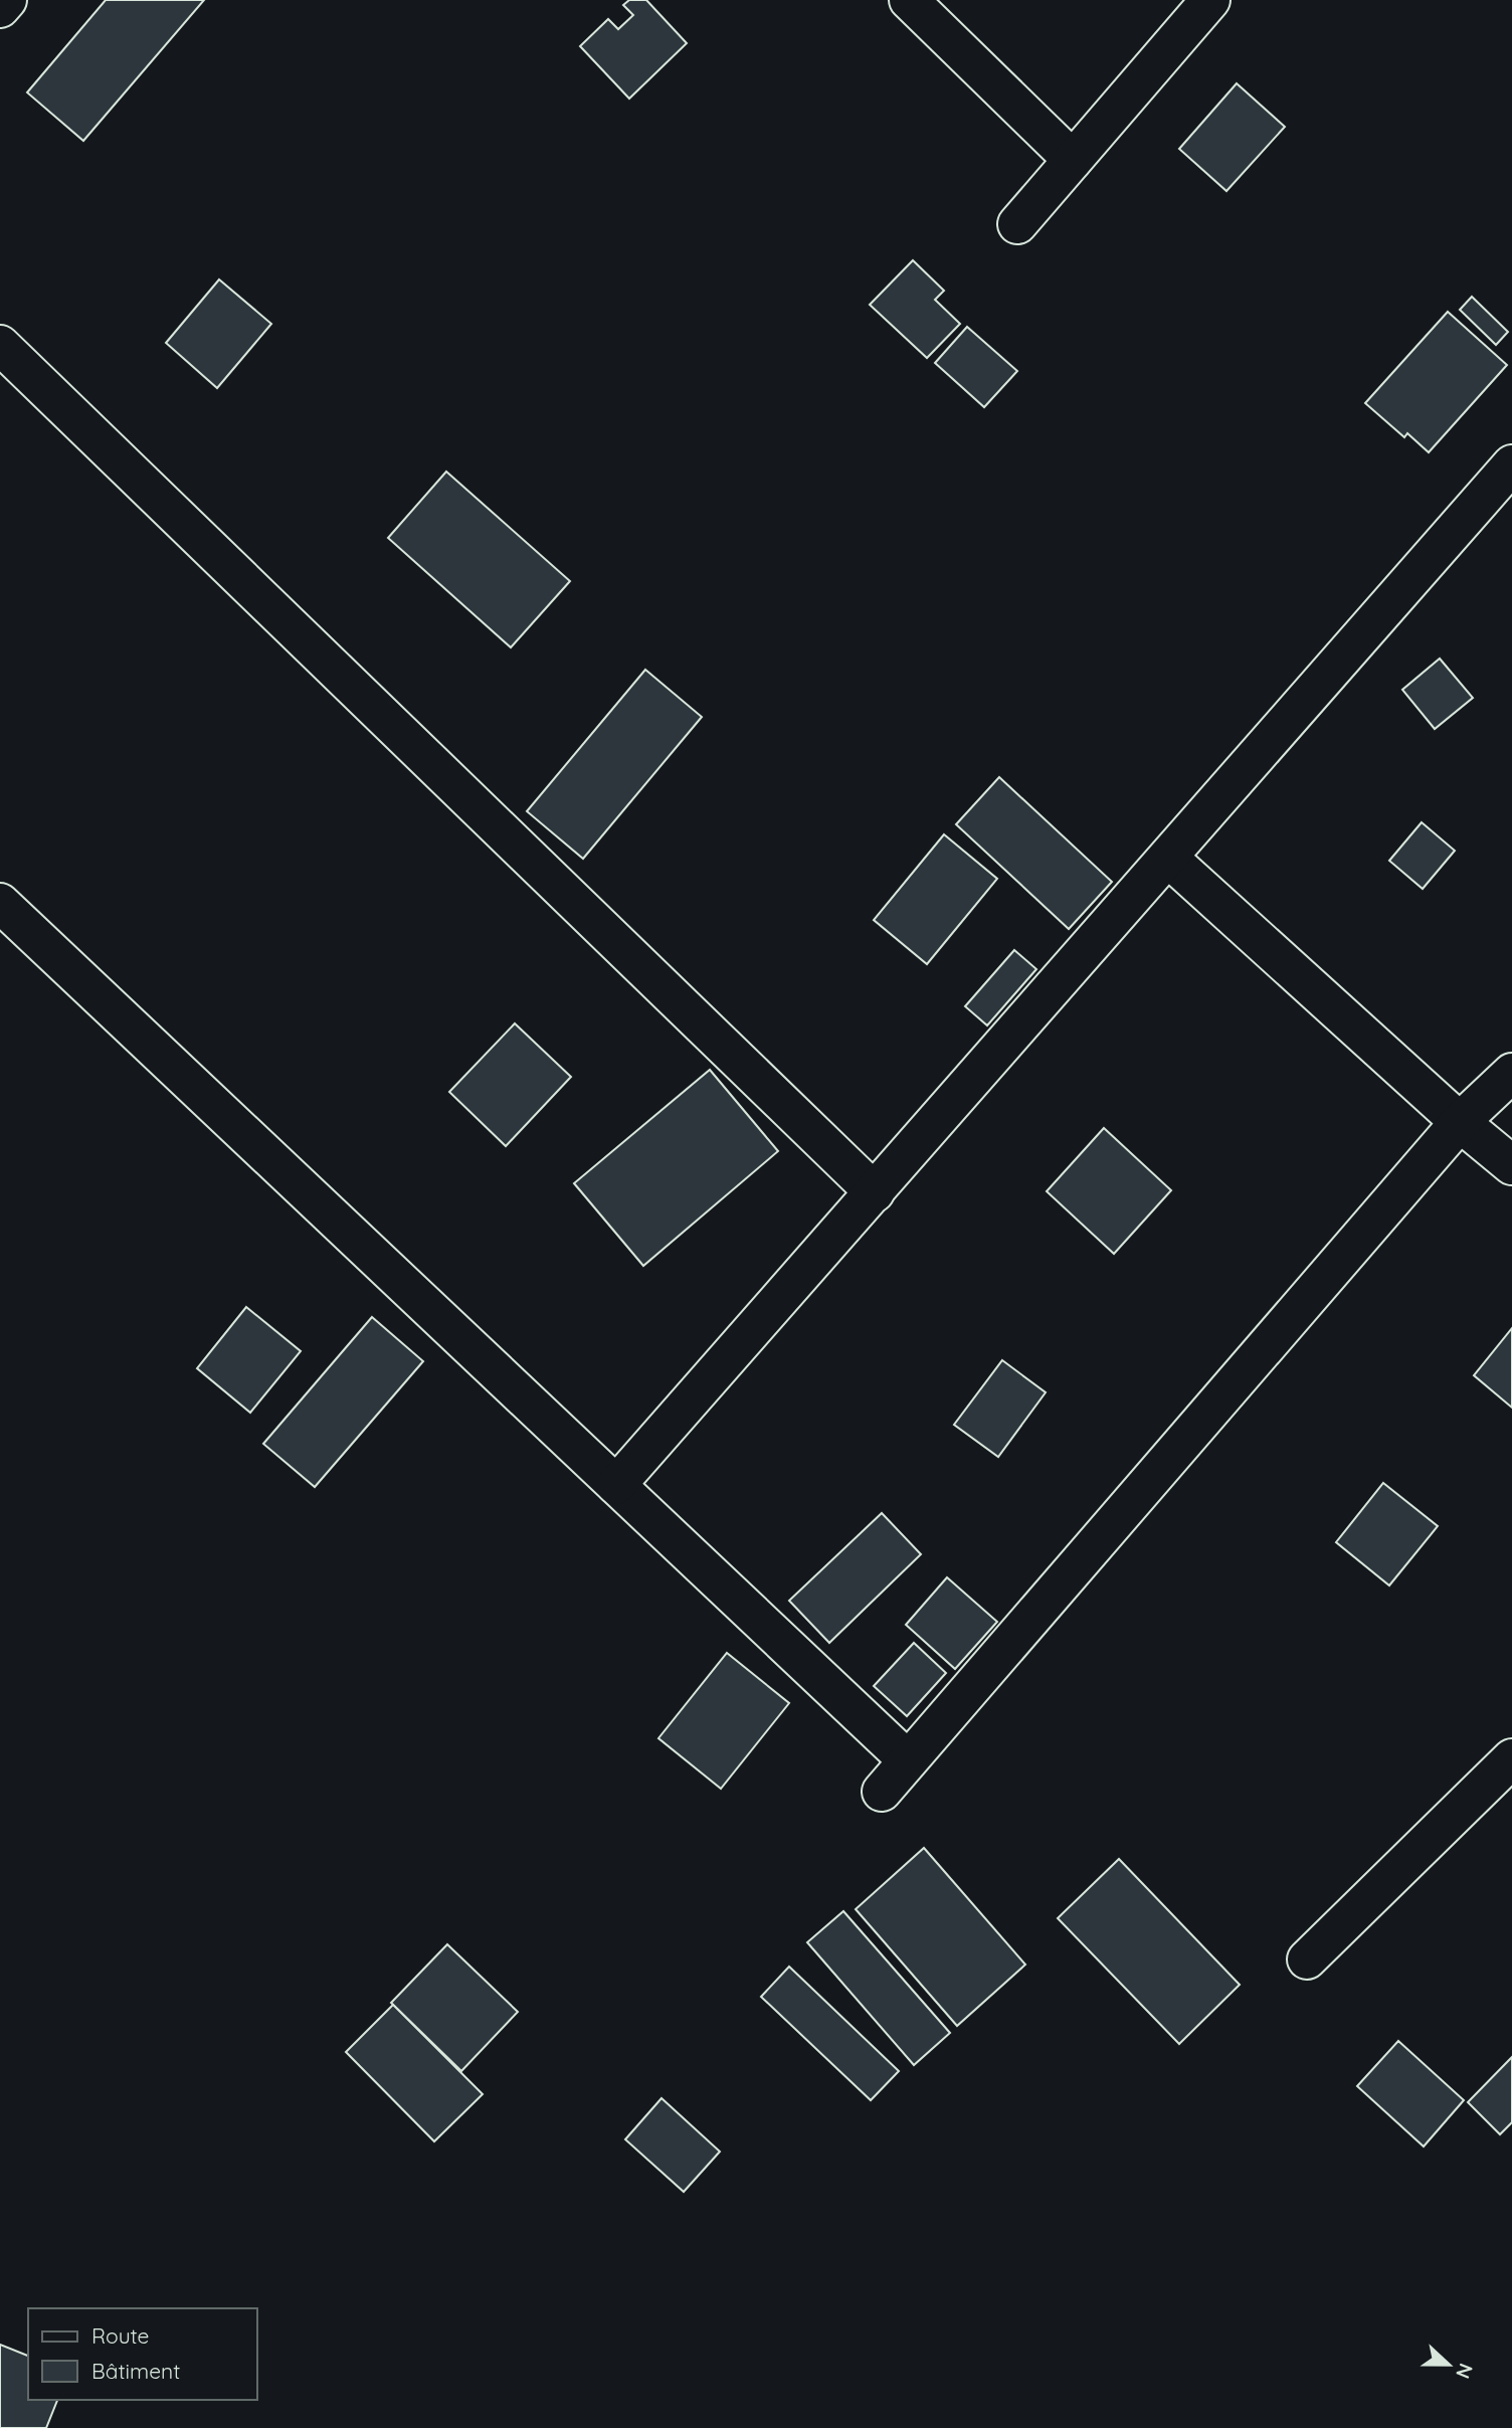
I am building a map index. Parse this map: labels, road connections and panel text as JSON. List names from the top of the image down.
{
  "legend": ["Route", "Bâtiment"],
  "north": "right"
}
